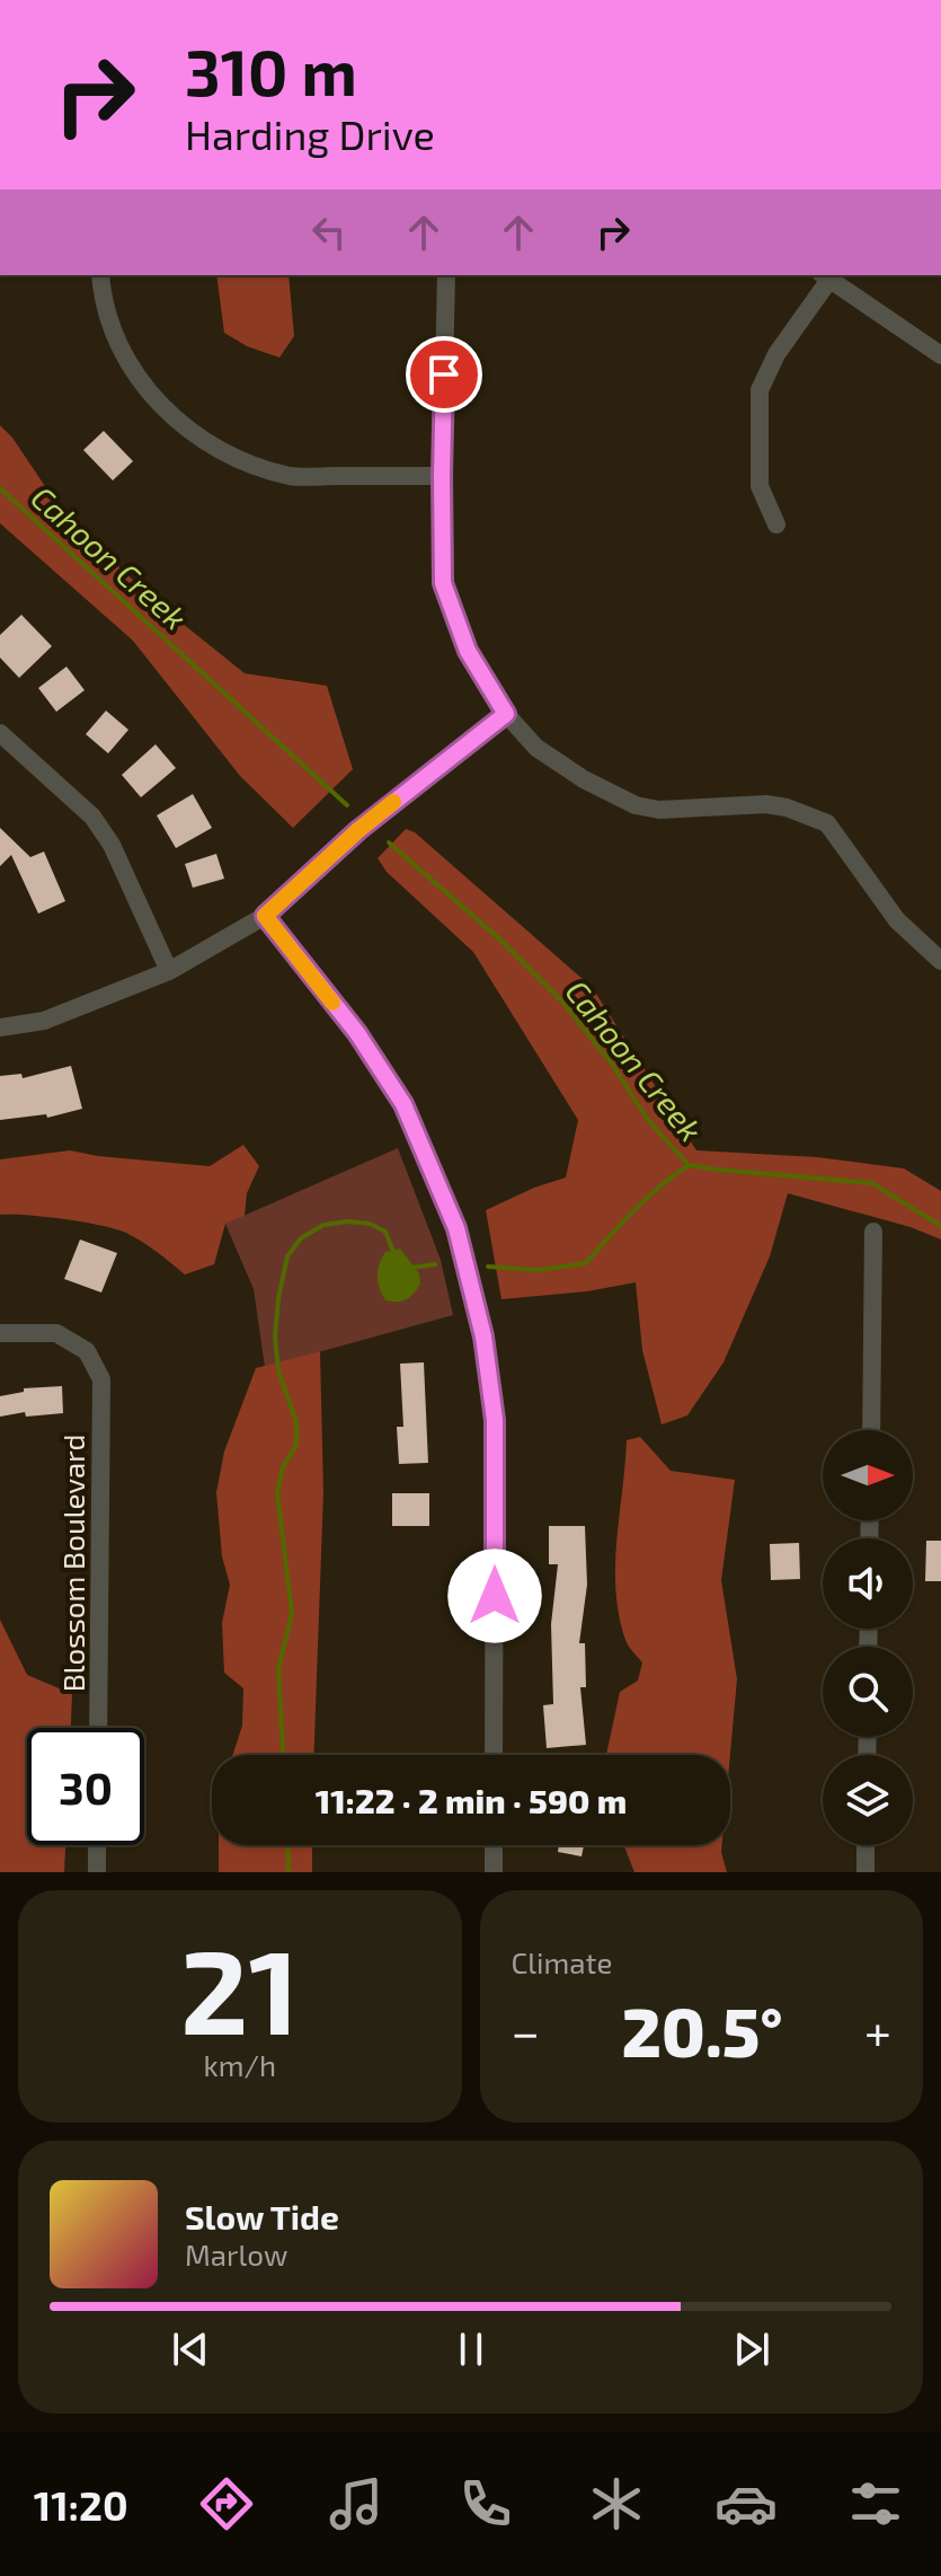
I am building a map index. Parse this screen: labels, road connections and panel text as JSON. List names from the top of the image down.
{
  "streets": {
    "street": ["Blossom Boulevard"]
  },
  "water": ["Cahoon Creek"],
  "north": "right",
  "page": {
    "turn": ["310 m", "Harding Drive"],
    "limit": "30",
    "trip": "11:22 · 2 min · 590 m",
    "tile": [
      ["21", "km/h"],
      "Climate"
    ],
    "heat": ["−", "20.5°", "+"],
    "song": ["Slow Tide", "Marlow"],
    "tabs": "11:20"
  }
}
